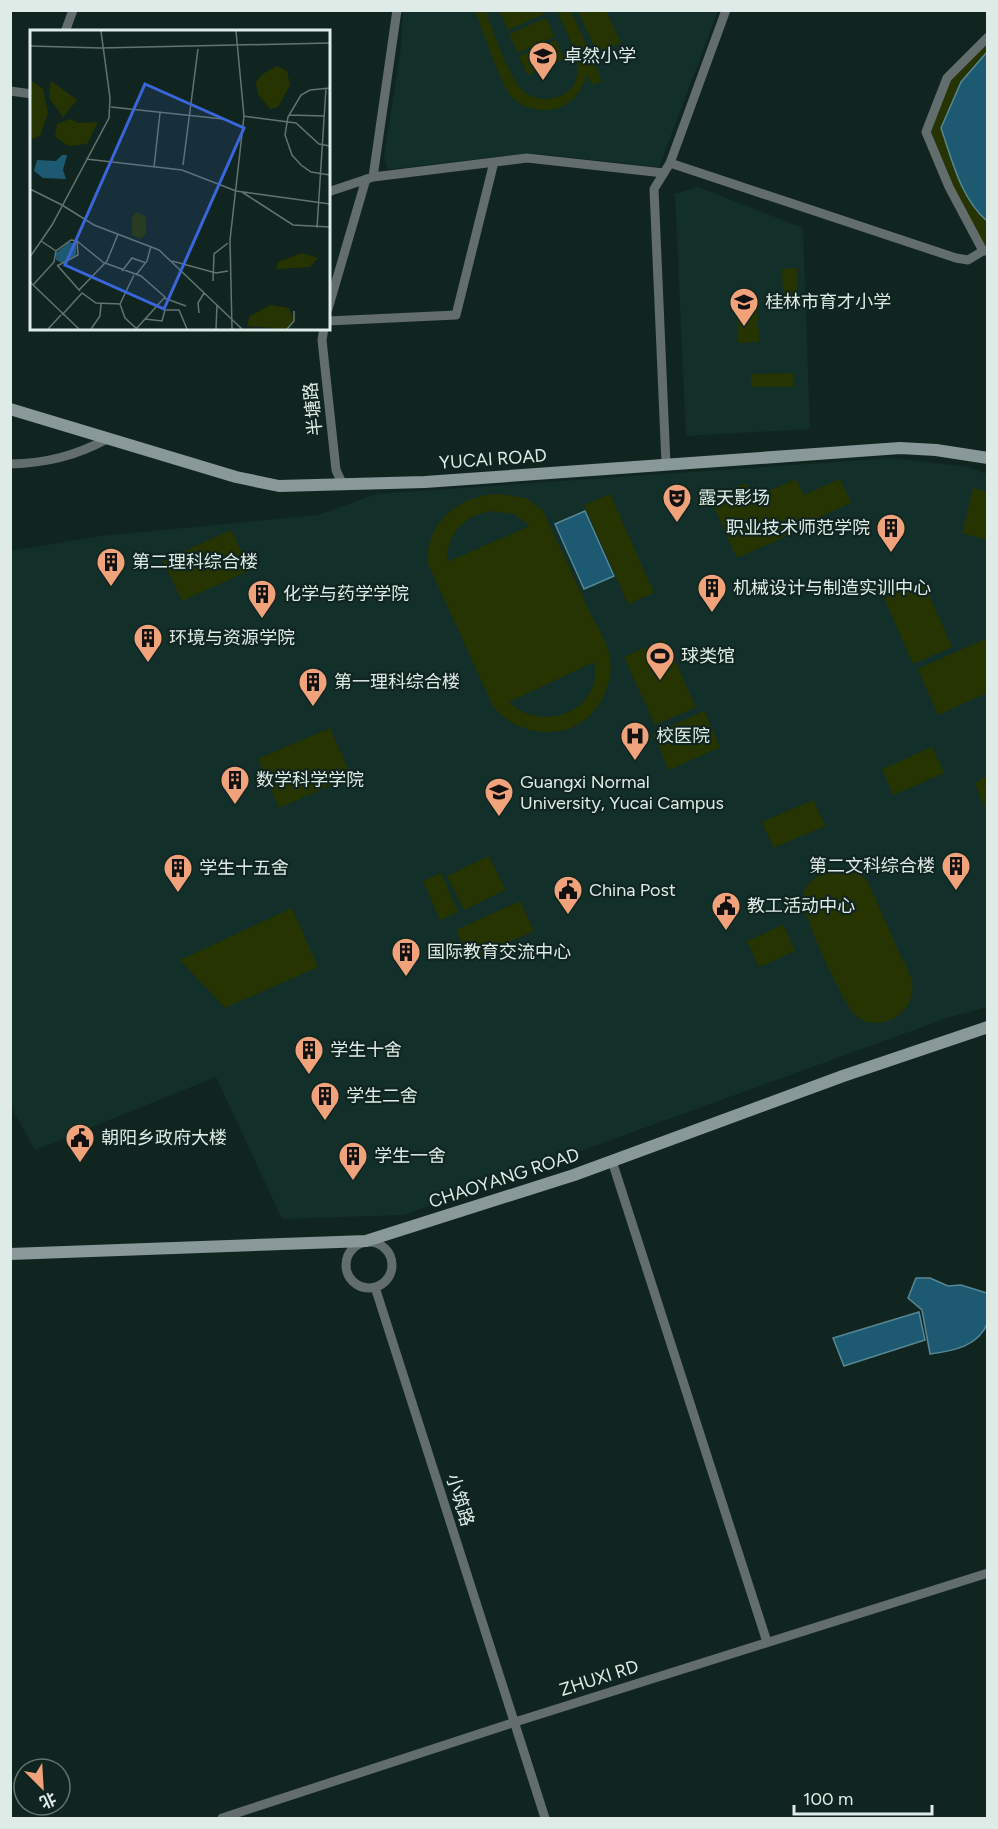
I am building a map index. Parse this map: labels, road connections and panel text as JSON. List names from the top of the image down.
{
  "streets": {
    "street": [
      "半塘路",
      "YUCAI ROAD",
      "CHAOYANG ROAD",
      "小筑路",
      "ZHUXI RD"
    ]
  },
  "crossings": [
    ["半塘路", "YUCAI ROAD"],
    ["CHAOYANG ROAD", "小筑路"],
    ["小筑路", "ZHUXI RD"]
  ],
  "places": {
    "school or university": ["卓然小学", "桂林市育才小学", "Guangxi Normal University, Yucai Campus"],
    "theatre": ["露天影场"],
    "building": [
      "职业技术师范学院",
      "第二理科综合楼",
      "机械设计与制造实训中心",
      "化学与药学学院",
      "环境与资源学院",
      "第一理科综合楼",
      "数学科学学院",
      "第二文科综合楼",
      "学生十五舍",
      "国际教育交流中心",
      "学生十舍",
      "学生二舍",
      "学生一舍"
    ],
    "sports": ["球类馆"],
    "hospital": ["校医院"],
    "public building": ["China Post", "教工活动中心", "朝阳乡政府大楼"]
  },
  "scale_bar": "100 m",
  "north": "bottom right"
}
